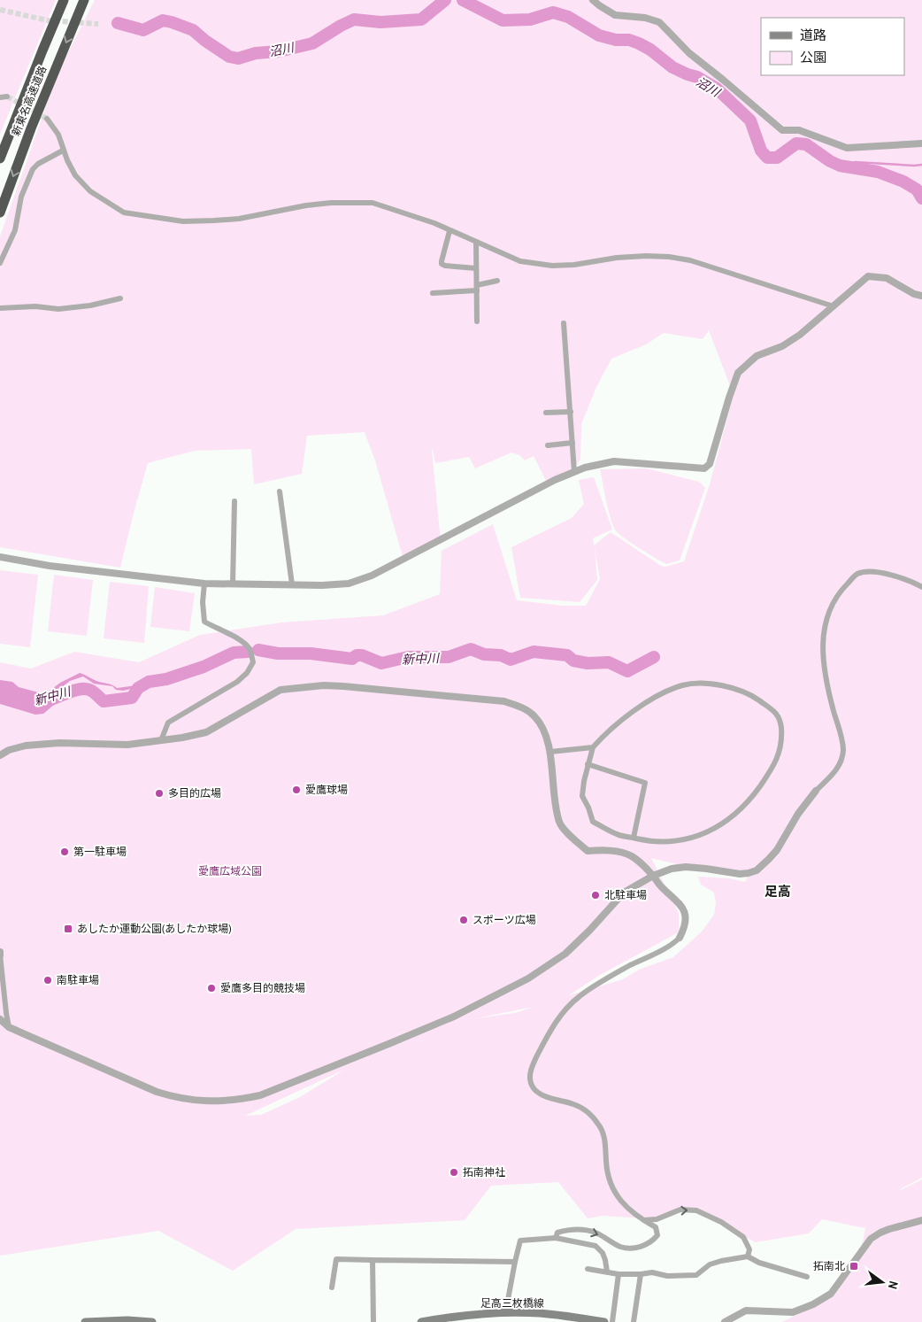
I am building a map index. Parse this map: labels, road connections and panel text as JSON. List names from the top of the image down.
{
  "streets": {
    "highway": ["新東名高速道路"],
    "main road": ["足高三枚橋線"]
  },
  "districts": ["足高"],
  "water": ["沼川", "新中川"],
  "parks": ["愛鷹広域公園"],
  "places": {
    "other": [
      "愛鷹球場",
      "多目的広場",
      "第一駐車場",
      "北駐車場",
      "スポーツ広場",
      "南駐車場",
      "愛鷹多目的競技場",
      "拓南神社"
    ],
    "transit": ["あしたか運動公園(あしたか球場)", "拓南北"]
  },
  "legend": ["道路", "公園"],
  "north": "right"
}
